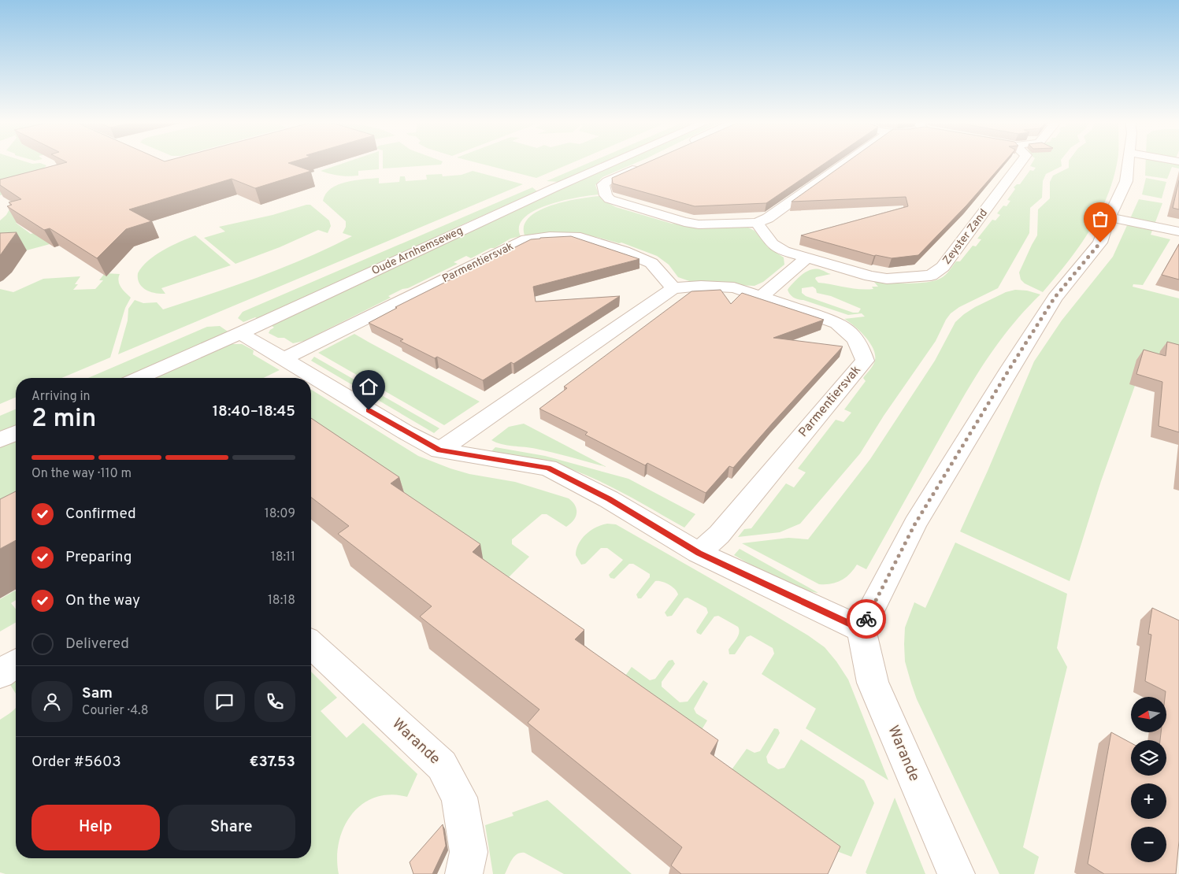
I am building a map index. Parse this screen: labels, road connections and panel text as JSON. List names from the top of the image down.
{
  "streets": {
    "street": [
      "Zeyster Zand",
      "Oude Arnhemseweg",
      "Parmentiersvak",
      "Warande"
    ]
  },
  "north": "left",
  "page": {
    "heading": ["2 min", "Arriving in", "18:40–18:45"],
    "panel": [
      "Sam",
      "Courier · 4.8",
      "Order #5603",
      "€37.53"
    ],
    "bar": "On the way · 110 m",
    "list": [
      ["Confirmed", "18:09"],
      ["Preparing", "18:11"],
      ["On the way", "18:18"],
      "Delivered"
    ],
    "map_buttons": ["+", "−"],
    "buttons": ["Help", "Share"]
  }
}
